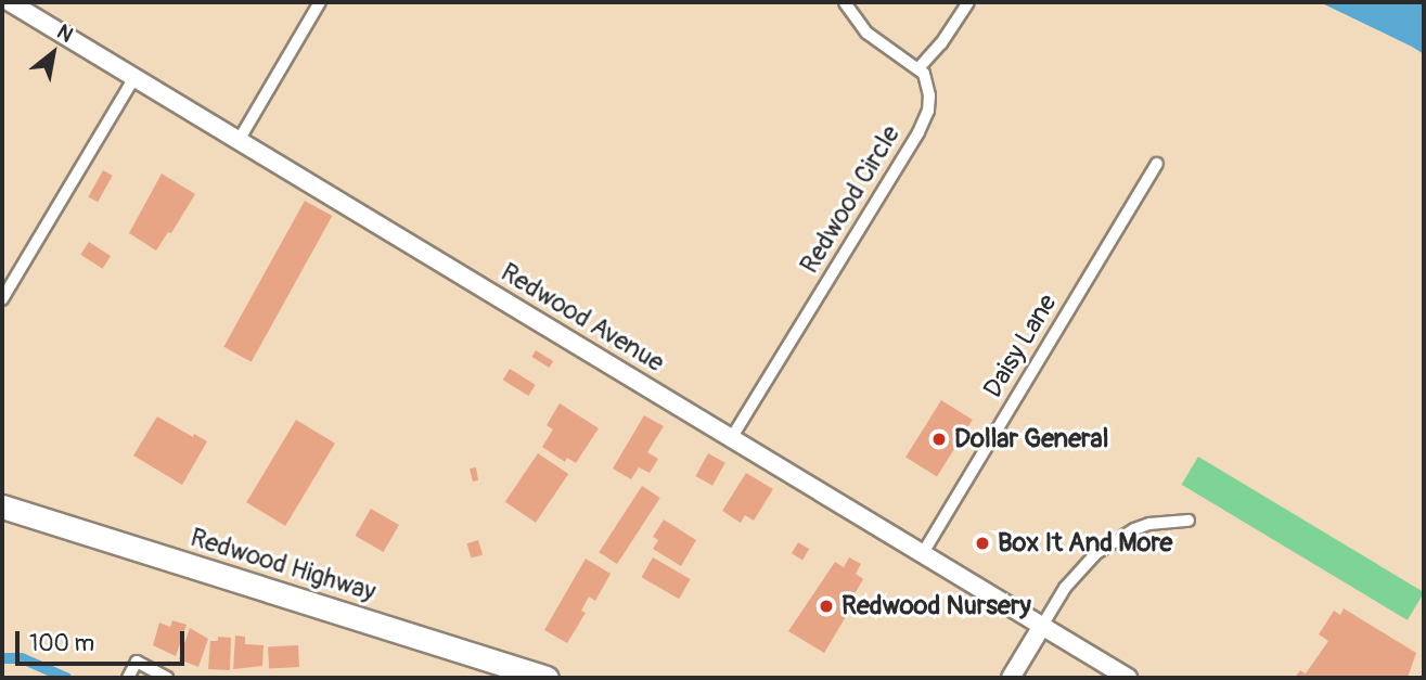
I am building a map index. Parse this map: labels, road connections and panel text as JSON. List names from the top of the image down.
{
  "streets": {
    "highway": ["Redwood Highway"],
    "main road": ["Redwood Avenue"],
    "street": ["Redwood Circle", "Daisy Lane"]
  },
  "crossings": [
    ["Redwood Circle", "Redwood Avenue"],
    ["Redwood Avenue", "Daisy Lane"]
  ],
  "places": ["Dollar General", "Box It And More", "Redwood Nursery"],
  "scale_bar": "100 m",
  "north": "top right"
}
